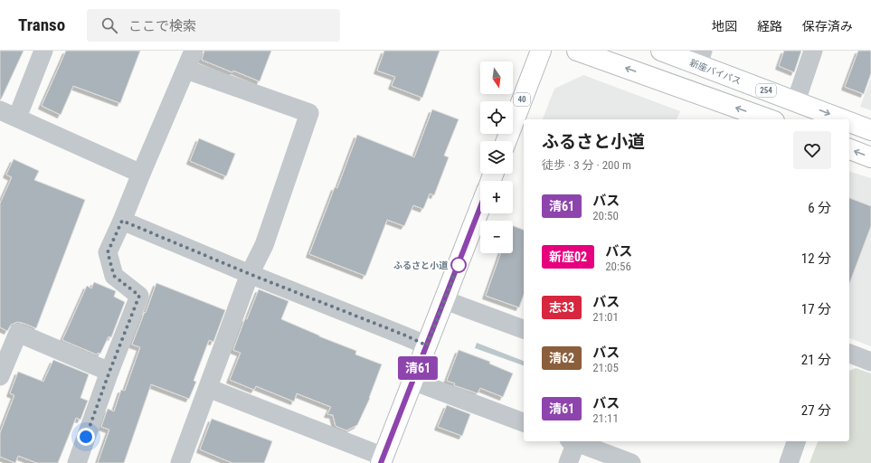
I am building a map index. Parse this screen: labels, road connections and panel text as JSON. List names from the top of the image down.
{
  "streets": {
    "main road": ["新座バイパス", "254", "40"]
  },
  "places": ["ふるさと小道"],
  "lines": ["bus line 清61"],
  "north": "bottom",
  "page": {
    "header": "Transo",
    "search": "ここで検索",
    "nav": ["地図", "経路", "保存済み"],
    "on_map": "清61",
    "map_buttons": ["+", "−"],
    "heading": ["ふるさと小道", "徒歩 · 3 分 · 200 m"],
    "list": [
      {
        "mark": "清61",
        "name": "バス",
        "note": "20:50",
        "value": "6 分"
      },
      {
        "mark": "新座02",
        "name": "バス",
        "note": "20:56",
        "value": "12 分"
      },
      {
        "mark": "志33",
        "name": "バス",
        "note": "21:01",
        "value": "17 分"
      },
      {
        "mark": "清62",
        "name": "バス",
        "note": "21:05",
        "value": "21 分"
      },
      {
        "mark": "清61",
        "name": "バス",
        "note": "21:11",
        "value": "27 分"
      }
    ]
  }
}
